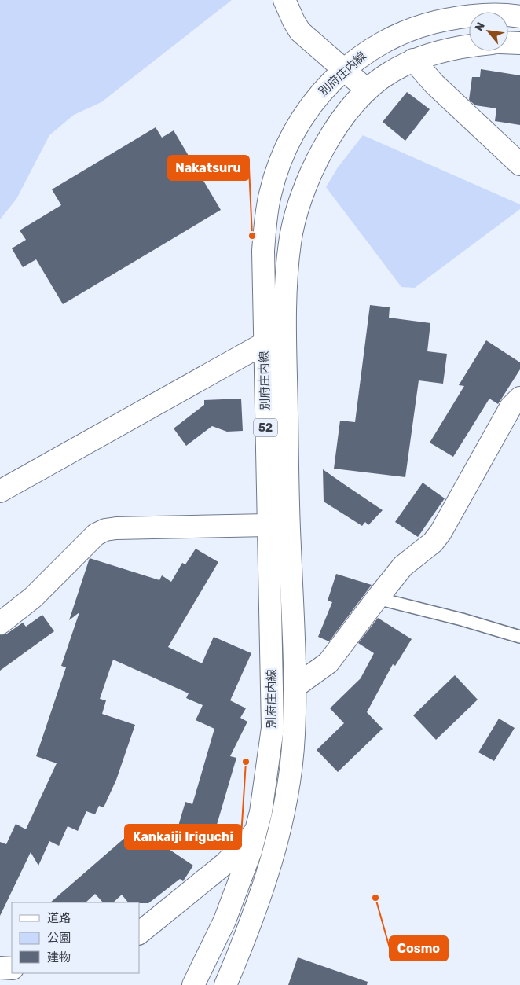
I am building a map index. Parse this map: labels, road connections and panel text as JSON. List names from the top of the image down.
{
  "streets": {
    "main road": ["別府庄内線", "52"]
  },
  "places": ["Nakatsuru", "Kankaiji Iriguchi", "Cosmo"],
  "legend": ["道路", "公園", "建物"],
  "north": "top left"
}
